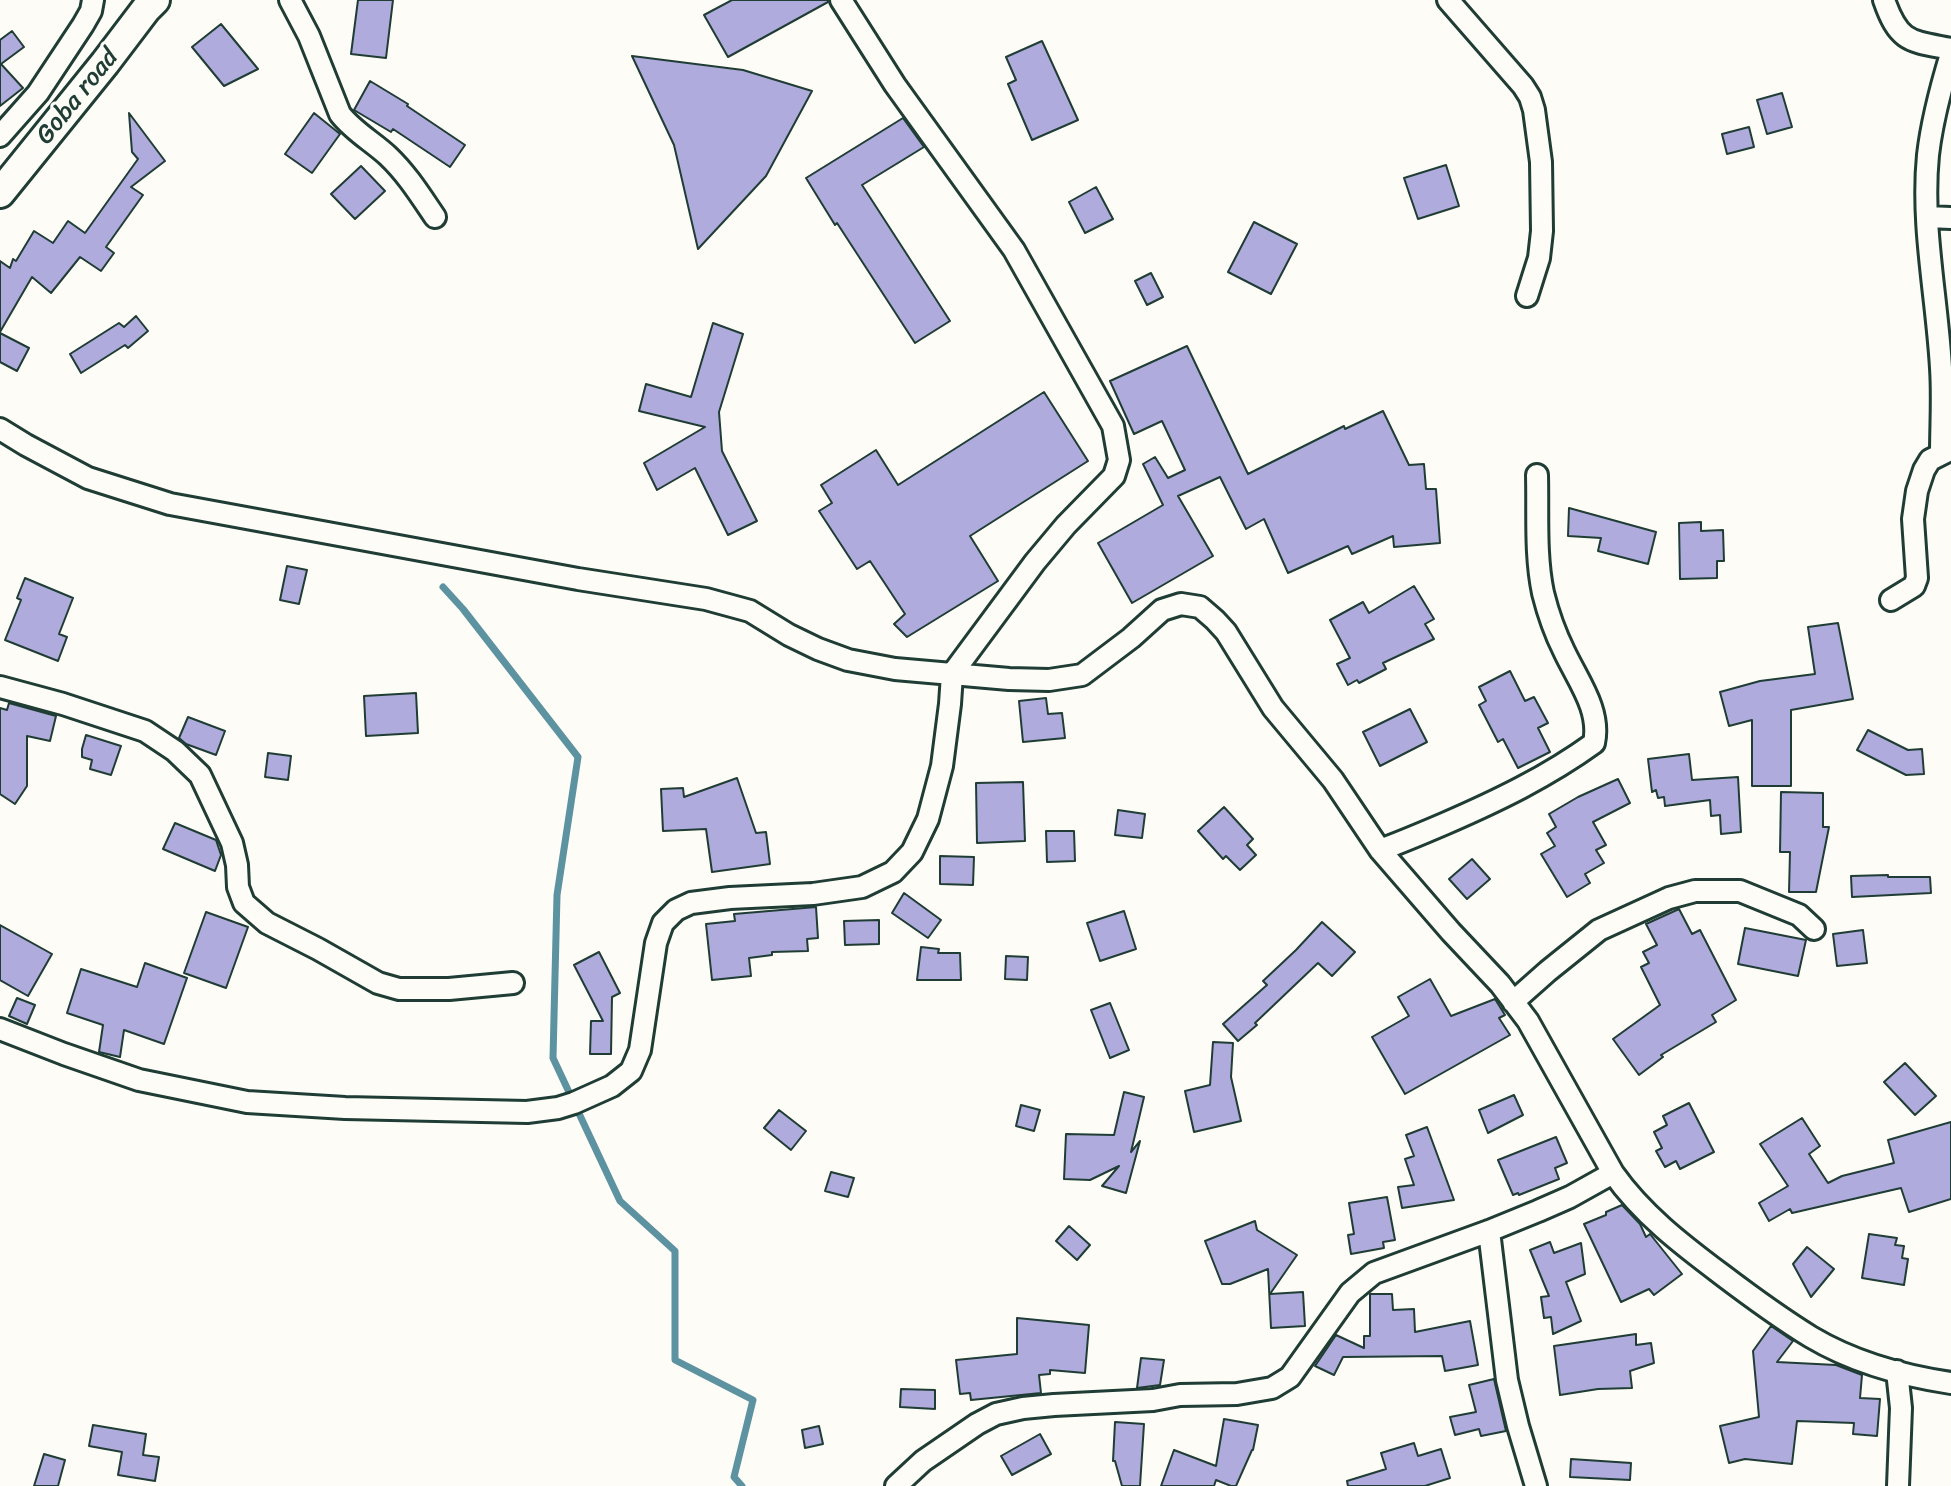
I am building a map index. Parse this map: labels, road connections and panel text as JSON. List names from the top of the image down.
{
  "streets": {
    "street": ["Goba road"]
  }
}
